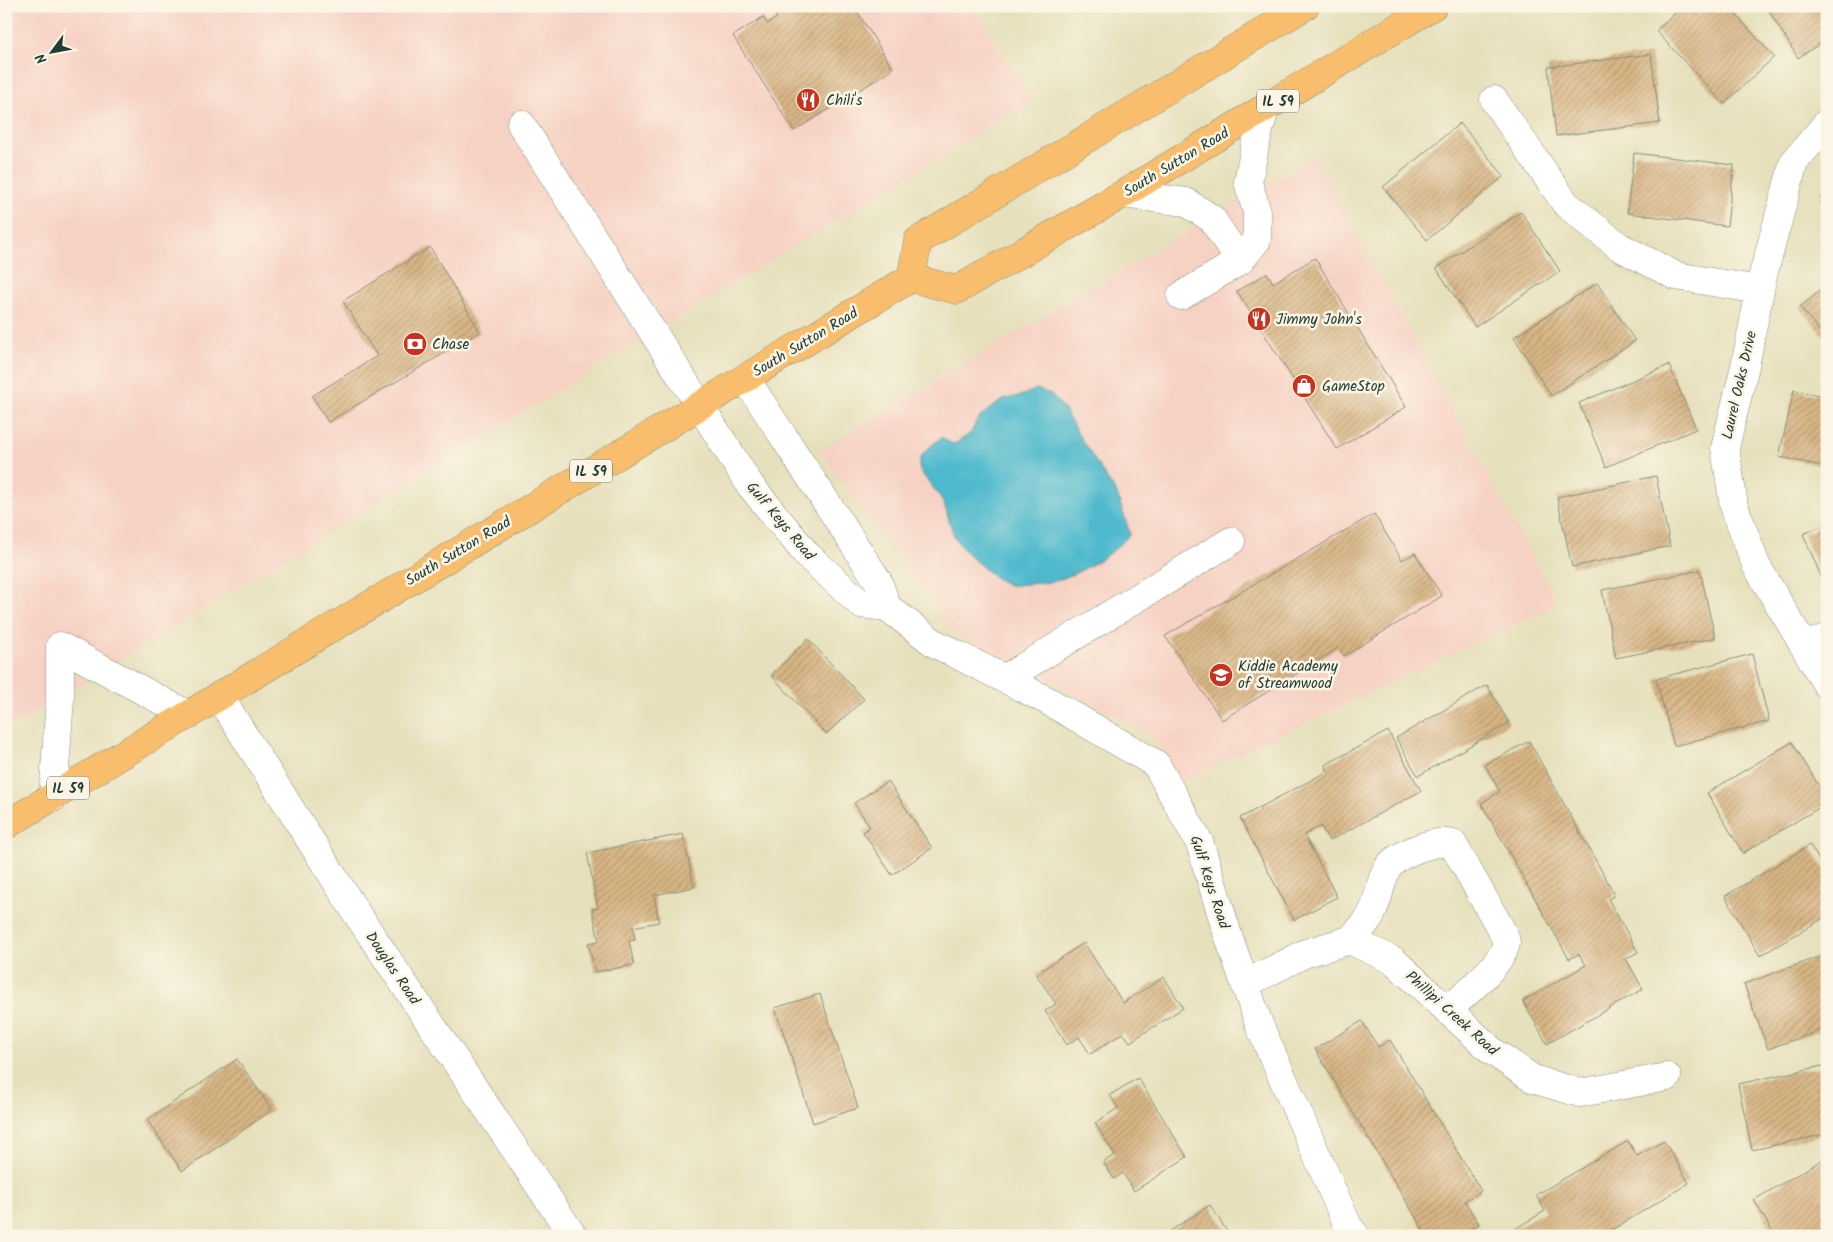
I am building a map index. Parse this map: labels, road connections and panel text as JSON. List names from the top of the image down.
{
  "streets": {
    "main road": ["IL 59", "South Sutton Road"],
    "street": [
      "Laurel Oaks Drive",
      "Gulf Keys Road",
      "Douglas Road",
      "Phillipi Creek Road"
    ]
  },
  "crossings": [
    ["South Sutton Road", "Gulf Keys Road"],
    ["South Sutton Road", "Douglas Road"]
  ],
  "places": {
    "restaurant": ["Chili's", "Jimmy John's"],
    "bank": ["Chase"],
    "shop": ["GameStop"],
    "school or university": ["Kiddie Academy of Streamwood"]
  },
  "north": "bottom left"
}
